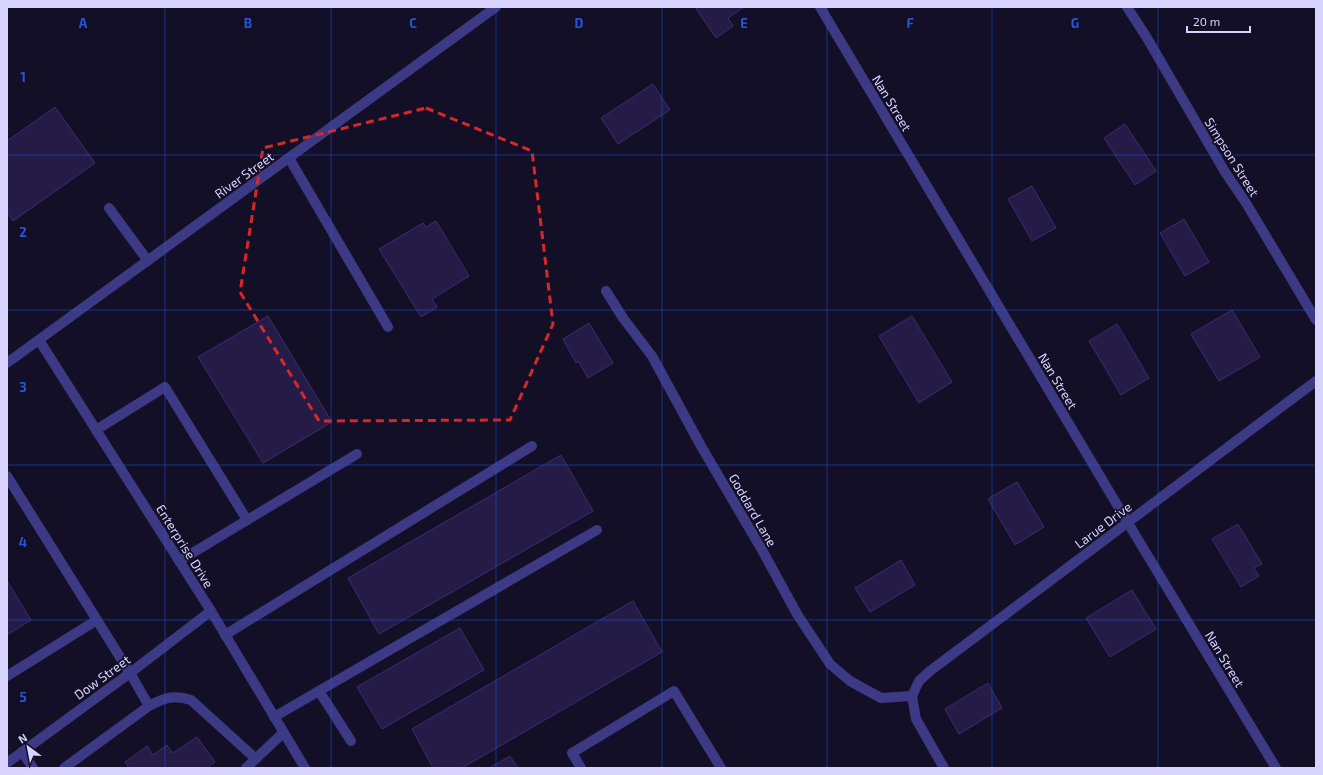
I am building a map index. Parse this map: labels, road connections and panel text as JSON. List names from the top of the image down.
{
  "streets": {
    "street": [
      "Nan Street",
      "Simpson Street",
      "River Street",
      "Goddard Lane",
      "Larue Drive",
      "Enterprise Drive",
      "Dow Street"
    ]
  },
  "crossings": [
    ["Nan Street", "Larue Drive"],
    ["River Street", "Enterprise Drive"],
    ["Goddard Lane", "Larue Drive"],
    ["Enterprise Drive", "Dow Street"]
  ],
  "scale_bar": "20 m",
  "north": "top left",
  "grid": {
    "columns": [
      "A",
      "B",
      "C",
      "D",
      "E",
      "F",
      "G"
    ],
    "rows": [
      "1",
      "2",
      "3",
      "4",
      "5"
    ]
  }
}
